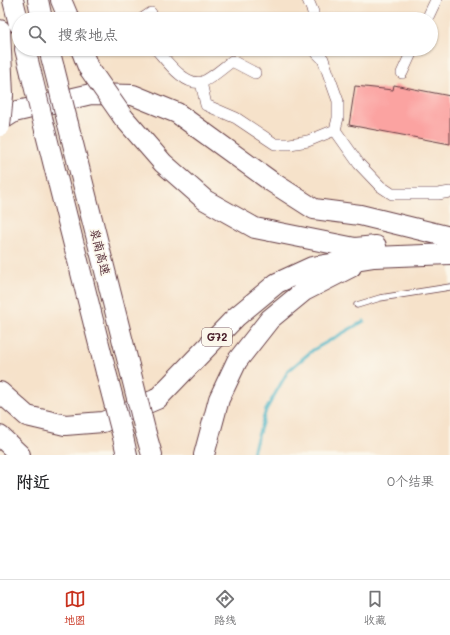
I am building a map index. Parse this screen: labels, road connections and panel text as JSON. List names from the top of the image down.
{
  "streets": {
    "highway": ["泉南高速", "G72"]
  },
  "page": {
    "search": "搜索地点",
    "heading": ["附近", "0个结果"],
    "nav": ["地图", "路线", "收藏"]
  }
}
